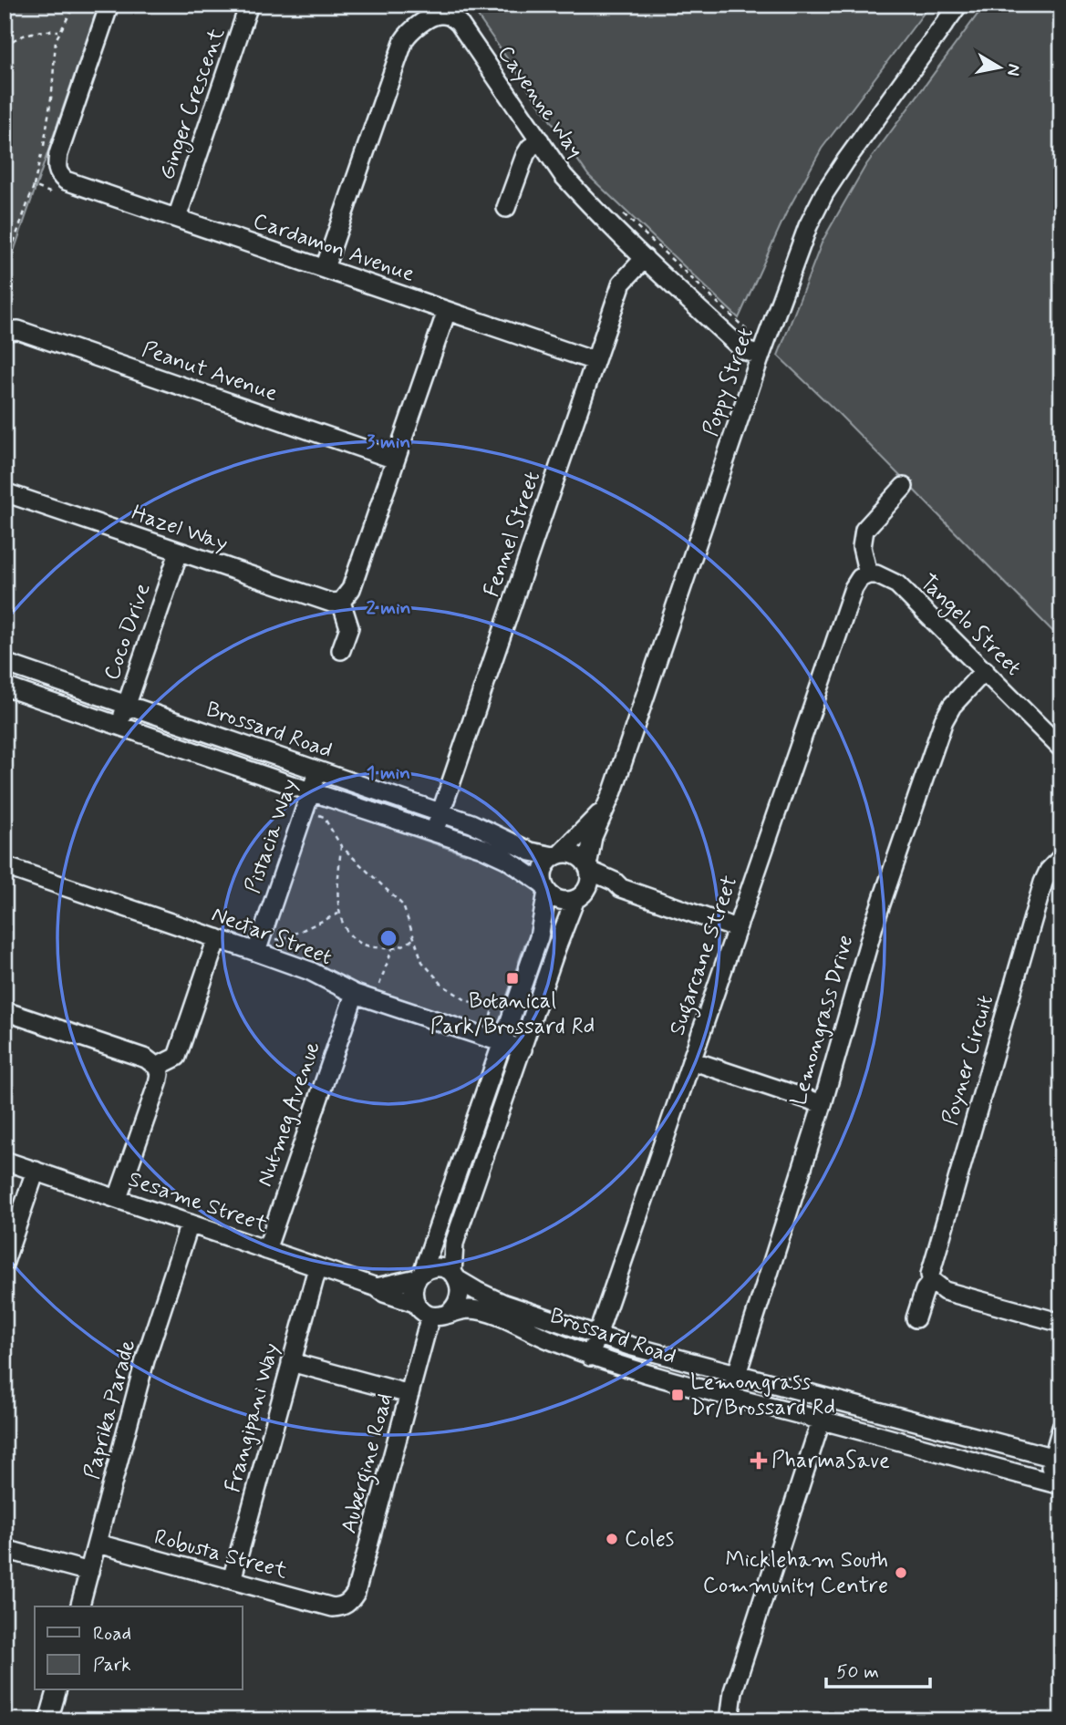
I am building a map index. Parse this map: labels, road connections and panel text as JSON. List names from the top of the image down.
{
  "streets": {
    "street": [
      "Cayenne Way",
      "Ginger Crescent",
      "Cardamon Avenue",
      "Peanut Avenue",
      "Poppy Street",
      "Hazel Way",
      "Fennel Street",
      "Tangelo Street",
      "Coco Drive",
      "Brossard Road",
      "Pistacia Way",
      "Nectar Street",
      "Sugarcane Street",
      "Lemongrass Drive",
      "Poyner Circuit",
      "Nutmeg Avenue",
      "Sesame Street",
      "Paprika Parade",
      "Frangipani Way",
      "Aubergine Road",
      "Robusta Street"
    ]
  },
  "crossings": [
    ["Cayenne Way", "Cardamon Avenue"],
    ["Cayenne Way", "Poppy Street"],
    ["Cayenne Way", "Fennel Street"],
    ["Ginger Crescent", "Cardamon Avenue"],
    ["Cardamon Avenue", "Fennel Street"],
    ["Poppy Street", "Brossard Road"],
    ["Hazel Way", "Coco Drive"],
    ["Fennel Street", "Brossard Road"],
    ["Tangelo Street", "Sugarcane Street"],
    ["Tangelo Street", "Lemongrass Drive"],
    ["Coco Drive", "Brossard Road"],
    ["Brossard Road", "Pistacia Way"],
    ["Brossard Road", "Sugarcane Street"],
    ["Brossard Road", "Lemongrass Drive"],
    ["Brossard Road", "Sesame Street"],
    ["Brossard Road", "Aubergine Road"],
    ["Pistacia Way", "Nectar Street"],
    ["Nectar Street", "Nutmeg Avenue"],
    ["Nutmeg Avenue", "Sesame Street"],
    ["Sesame Street", "Paprika Parade"],
    ["Sesame Street", "Frangipani Way"],
    ["Sesame Street", "Aubergine Road"],
    ["Paprika Parade", "Robusta Street"],
    ["Frangipani Way", "Robusta Street"],
    ["Aubergine Road", "Robusta Street"]
  ],
  "places": {
    "transit": ["Botanical Park/Brossard Rd", "Lemongrass Dr/Brossard Rd"],
    "health": ["PharmaSave"],
    "other": ["Coles", "Mickleham South Community Centre"]
  },
  "legend": ["Road", "Park"],
  "scale_bar": "50 m",
  "north": "right",
  "rings": ["3 min", "2 min", "1 min"]
}
